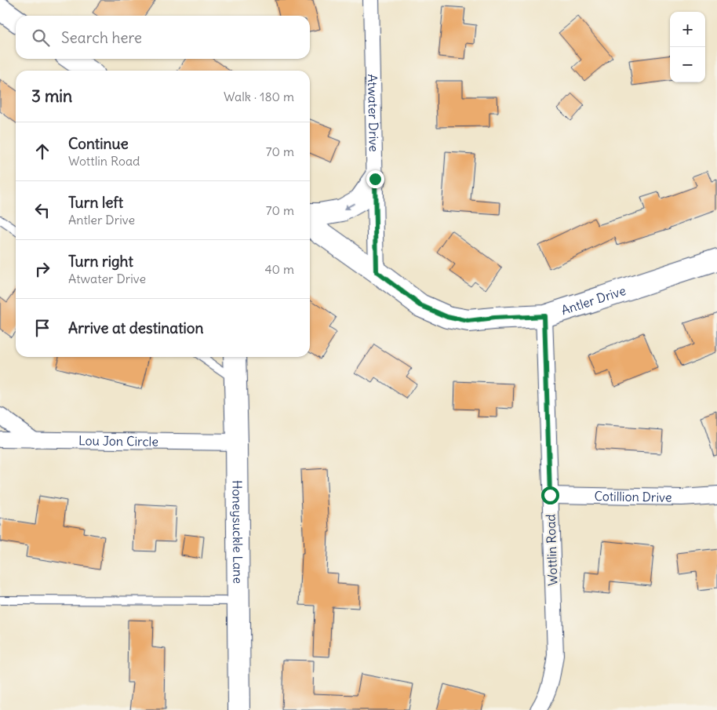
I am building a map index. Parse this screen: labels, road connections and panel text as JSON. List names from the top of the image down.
{
  "streets": {
    "street": [
      "Atwater Drive",
      "Antler Drive",
      "Lou Jon Circle",
      "Cotillion Drive",
      "Honeysuckle Lane",
      "Wottlin Road"
    ]
  },
  "crossings": [
    ["Atwater Drive", "Antler Drive"],
    ["Antler Drive", "Wottlin Road"],
    ["Lou Jon Circle", "Honeysuckle Lane"],
    ["Cotillion Drive", "Wottlin Road"]
  ],
  "page": {
    "map_buttons": ["+", "−"],
    "search": "Search here",
    "heading": ["3 min", "Walk · 180 m"],
    "list": [
      ["Continue", "Wottlin Road", "70 m"],
      ["Turn left", "Antler Drive", "70 m"],
      ["Turn right", "Atwater Drive", "40 m"],
      "Arrive at destination"
    ]
  }
}
